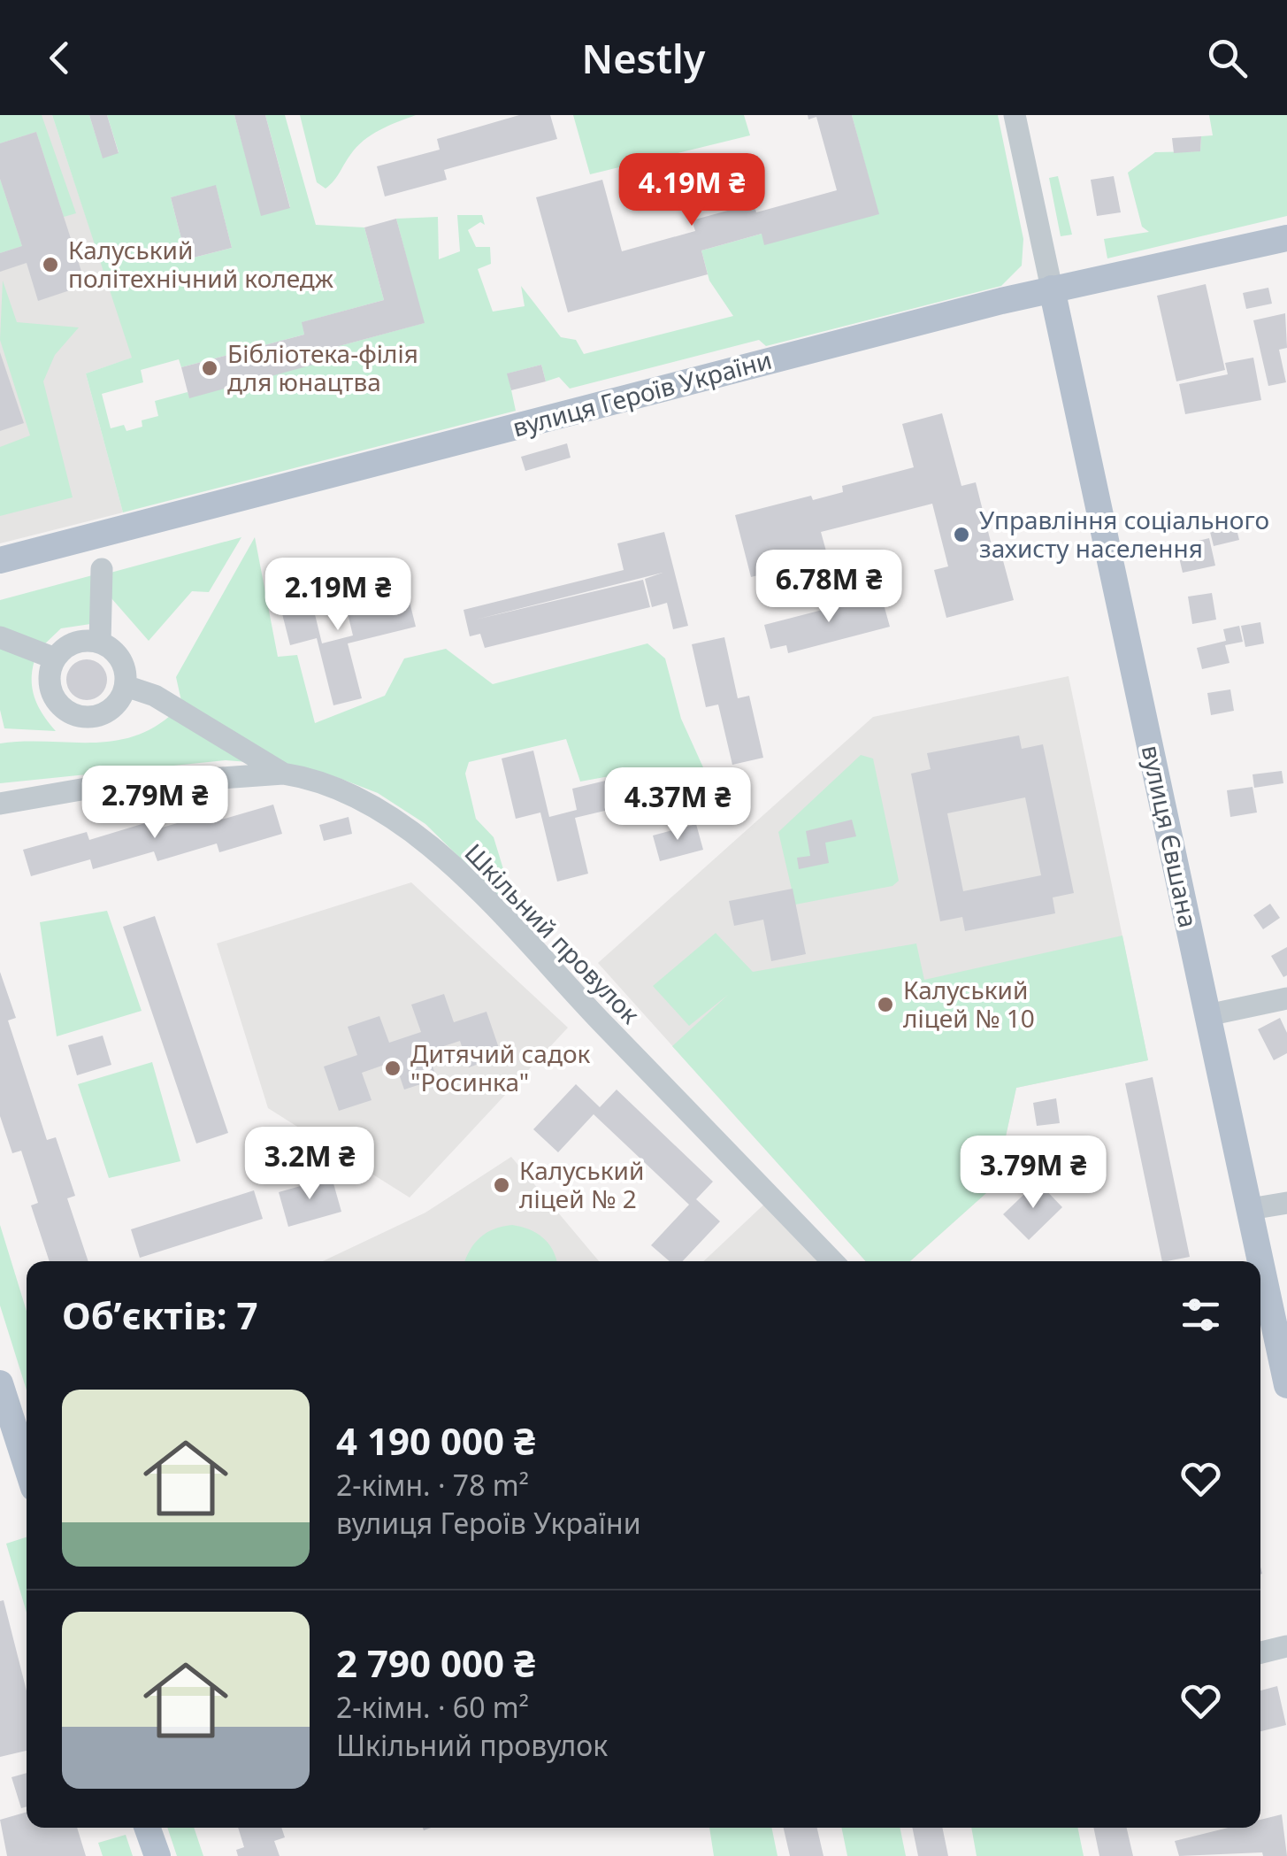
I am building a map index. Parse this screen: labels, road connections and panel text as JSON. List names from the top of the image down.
{
  "streets": {
    "main road": ["вулиця Героїв України", "вулиця Євшана"],
    "street": ["Шкільний провулок"]
  },
  "crossings": [
    ["вулиця Героїв України", "вулиця Євшана"]
  ],
  "places": [
    "Калуський політехнічний коледж",
    "Бібліотека-філія для юнацтва",
    "Управління соціального захисту населення",
    "Калуський ліцей № 10",
    "Дитячий садок \"Росинка\"",
    "Калуський ліцей № 2"
  ],
  "page": {
    "header": "Nestly",
    "price": [
      "4.19M ₴",
      "6.78M ₴",
      "2.19M ₴",
      "2.79M ₴",
      "4.37M ₴",
      "3.2M ₴",
      "3.79M ₴"
    ],
    "heading": "Об’єктів: 7",
    "list": [
      {
        "name": "4 190 000 ₴",
        "note": "2-кімн. · 78 m² · вулиця Героїв України"
      },
      {
        "name": "2 790 000 ₴",
        "note": "2-кімн. · 60 m² · Шкільний провулок"
      }
    ]
  }
}
